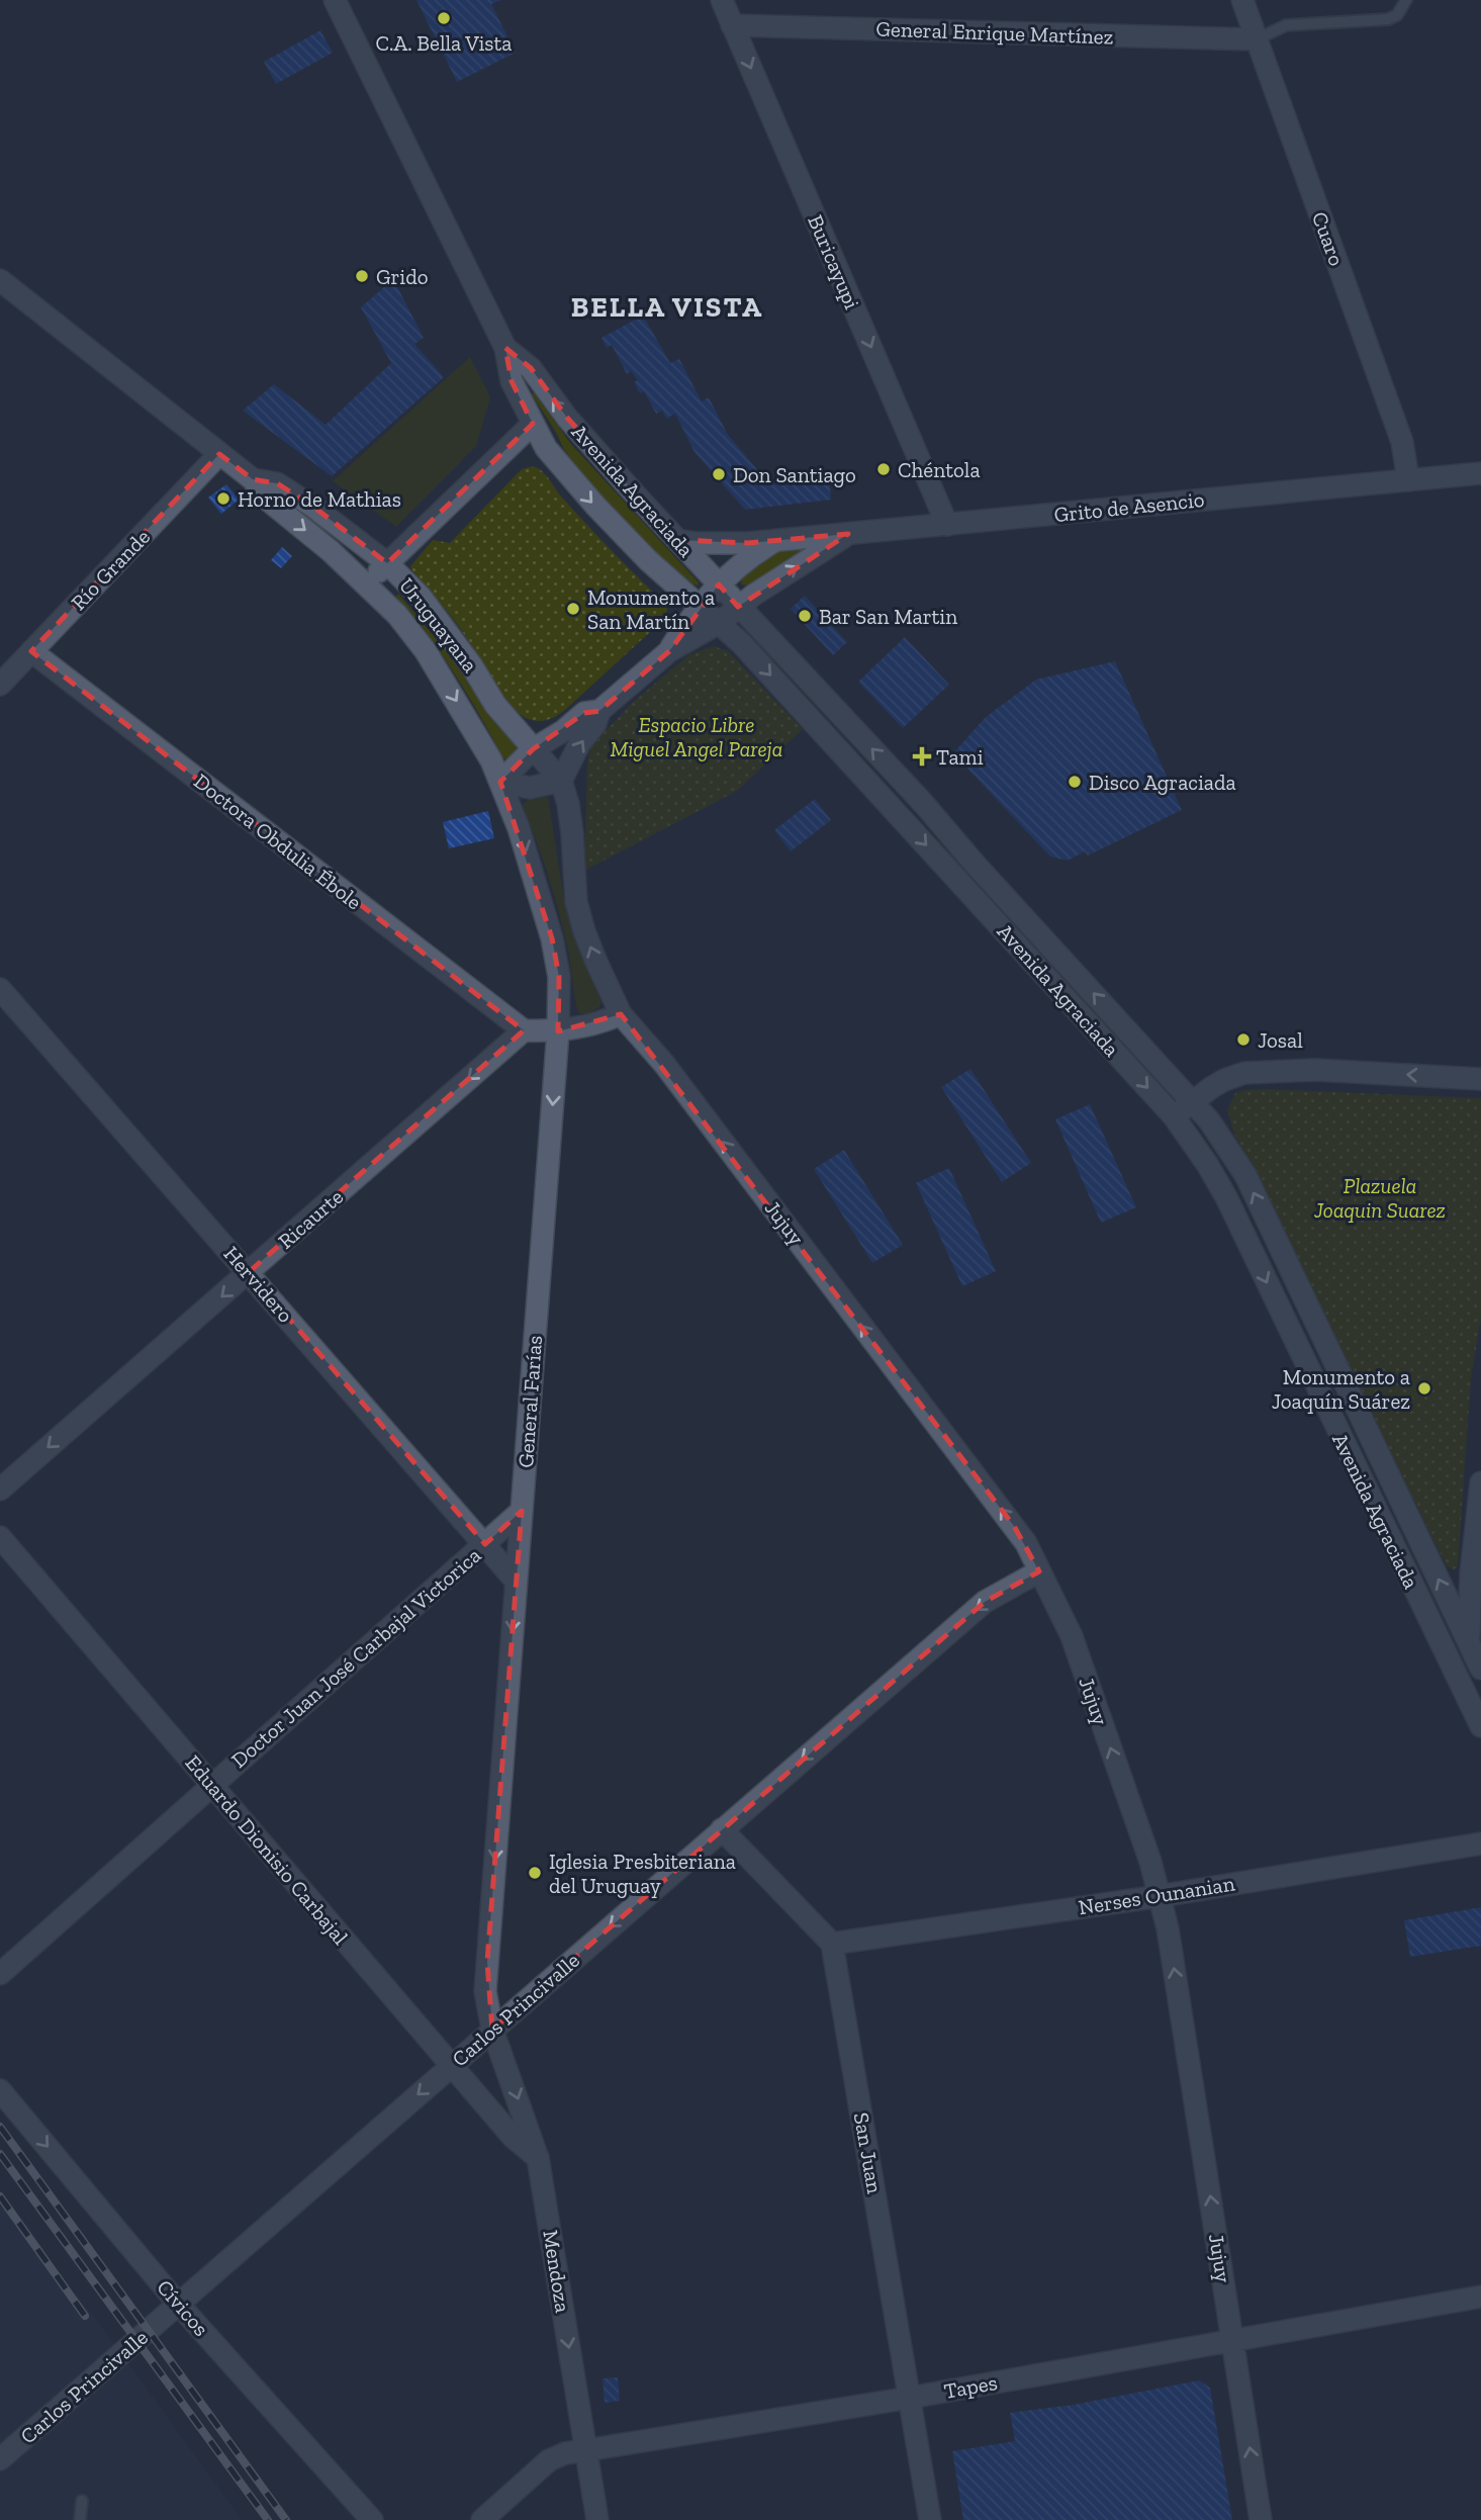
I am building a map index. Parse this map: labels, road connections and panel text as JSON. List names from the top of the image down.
{
  "streets": {
    "street": [
      "General Enrique Martínez",
      "Cuaro",
      "Buricayupi",
      "Avenida Agraciada",
      "Grito de Asencio",
      "Río Grande",
      "Uruguayana",
      "Doctora Obdulia Ébole",
      "Ricaurte",
      "Jujuy",
      "Hervidero",
      "General Farías",
      "Doctor Juan José Carbajal Victorica",
      "Eduardo Dionisio Carbajal",
      "Nerses Ounanian",
      "Carlos Princivalle",
      "San Juan",
      "Mendoza",
      "Cívicos",
      "Tapes"
    ]
  },
  "crossings": [
    ["General Enrique Martínez", "Cuaro"],
    ["General Enrique Martínez", "Buricayupi"],
    ["Cuaro", "Grito de Asencio"],
    ["Buricayupi", "Grito de Asencio"],
    ["Avenida Agraciada", "Grito de Asencio"],
    ["Río Grande", "Uruguayana"],
    ["Río Grande", "Doctora Obdulia Ébole"],
    ["Uruguayana", "Jujuy"],
    ["Uruguayana", "General Farías"],
    ["Doctora Obdulia Ébole", "Ricaurte"],
    ["Ricaurte", "Hervidero"],
    ["Jujuy", "Nerses Ounanian"],
    ["Jujuy", "Carlos Princivalle"],
    ["Jujuy", "Tapes"],
    ["Hervidero", "General Farías"],
    ["Hervidero", "Doctor Juan José Carbajal Victorica"],
    ["General Farías", "Doctor Juan José Carbajal Victorica"],
    ["General Farías", "Carlos Princivalle"],
    ["General Farías", "Mendoza"],
    ["Doctor Juan José Carbajal Victorica", "Eduardo Dionisio Carbajal"],
    ["Eduardo Dionisio Carbajal", "Carlos Princivalle"],
    ["Eduardo Dionisio Carbajal", "Mendoza"],
    ["Nerses Ounanian", "San Juan"],
    ["Carlos Princivalle", "Mendoza"],
    ["Carlos Princivalle", "Cívicos"],
    ["San Juan", "Tapes"],
    ["Mendoza", "Tapes"]
  ],
  "one_way": [
    "Buricayupi",
    "Ricaurte",
    "Jujuy",
    "General Farías",
    "Carlos Princivalle",
    "Mendoza",
    "Cívicos"
  ],
  "districts": ["BELLA VISTA"],
  "parks": ["Espacio Libre Miguel Angel Pareja", "Plazuela Joaquin Suarez"],
  "places": {
    "other": [
      "C.A. Bella Vista",
      "Grido",
      "Chéntola",
      "Don Santiago",
      "Horno de Mathias",
      "Monumento a San Martín",
      "Bar San Martin",
      "Disco Agraciada",
      "Josal",
      "Monumento a Joaquín Suárez",
      "Iglesia Presbiteriana del Uruguay"
    ],
    "health": ["Tami"]
  }
}
